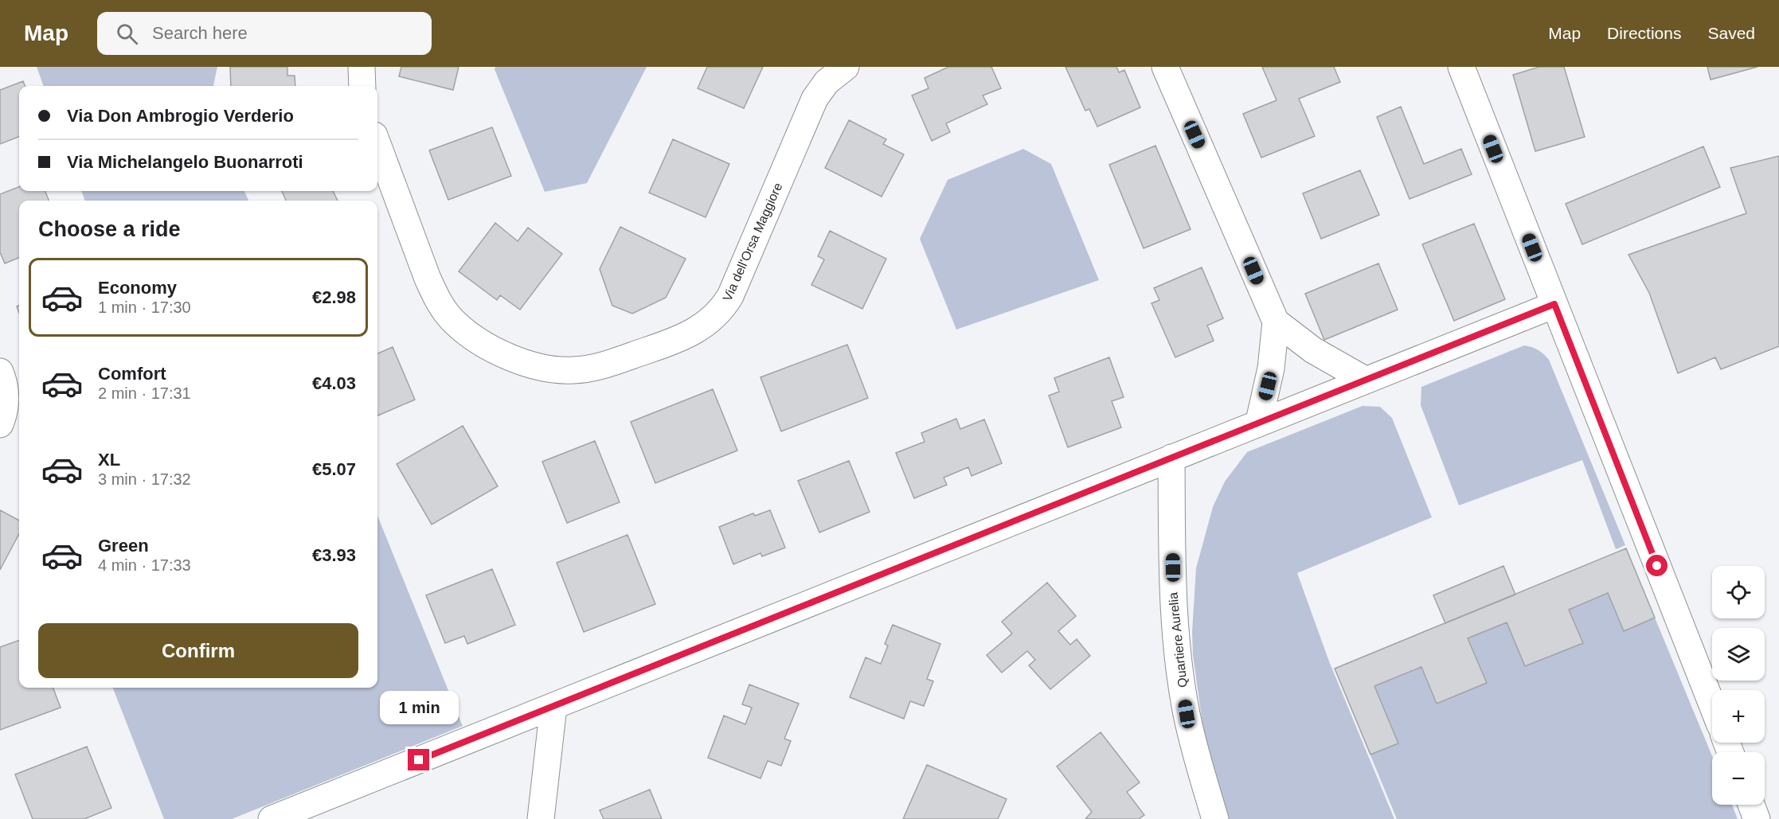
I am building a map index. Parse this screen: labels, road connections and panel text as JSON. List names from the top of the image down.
{
  "streets": {
    "street": ["Via dell'Orsa Maggiore", "Quartiere Aurelia"]
  },
  "page": {
    "header": "Map",
    "search": "Search here",
    "nav": ["Map", "Directions", "Saved"],
    "banner": ["Via Don Ambrogio Verderio", "Via Michelangelo Buonarroti"],
    "heading": "Choose a ride",
    "list": [
      {
        "name": "Economy",
        "note": "1 min · 17:30",
        "value": "€2.98"
      },
      {
        "name": "Comfort",
        "note": "2 min · 17:31",
        "value": "€4.03"
      },
      {
        "name": "XL",
        "note": "3 min · 17:32",
        "value": "€5.07"
      },
      {
        "name": "Green",
        "note": "4 min · 17:33",
        "value": "€3.93"
      }
    ],
    "map_buttons": ["+", "−"],
    "buttons": "Confirm",
    "bubble": "1 min"
  }
}
